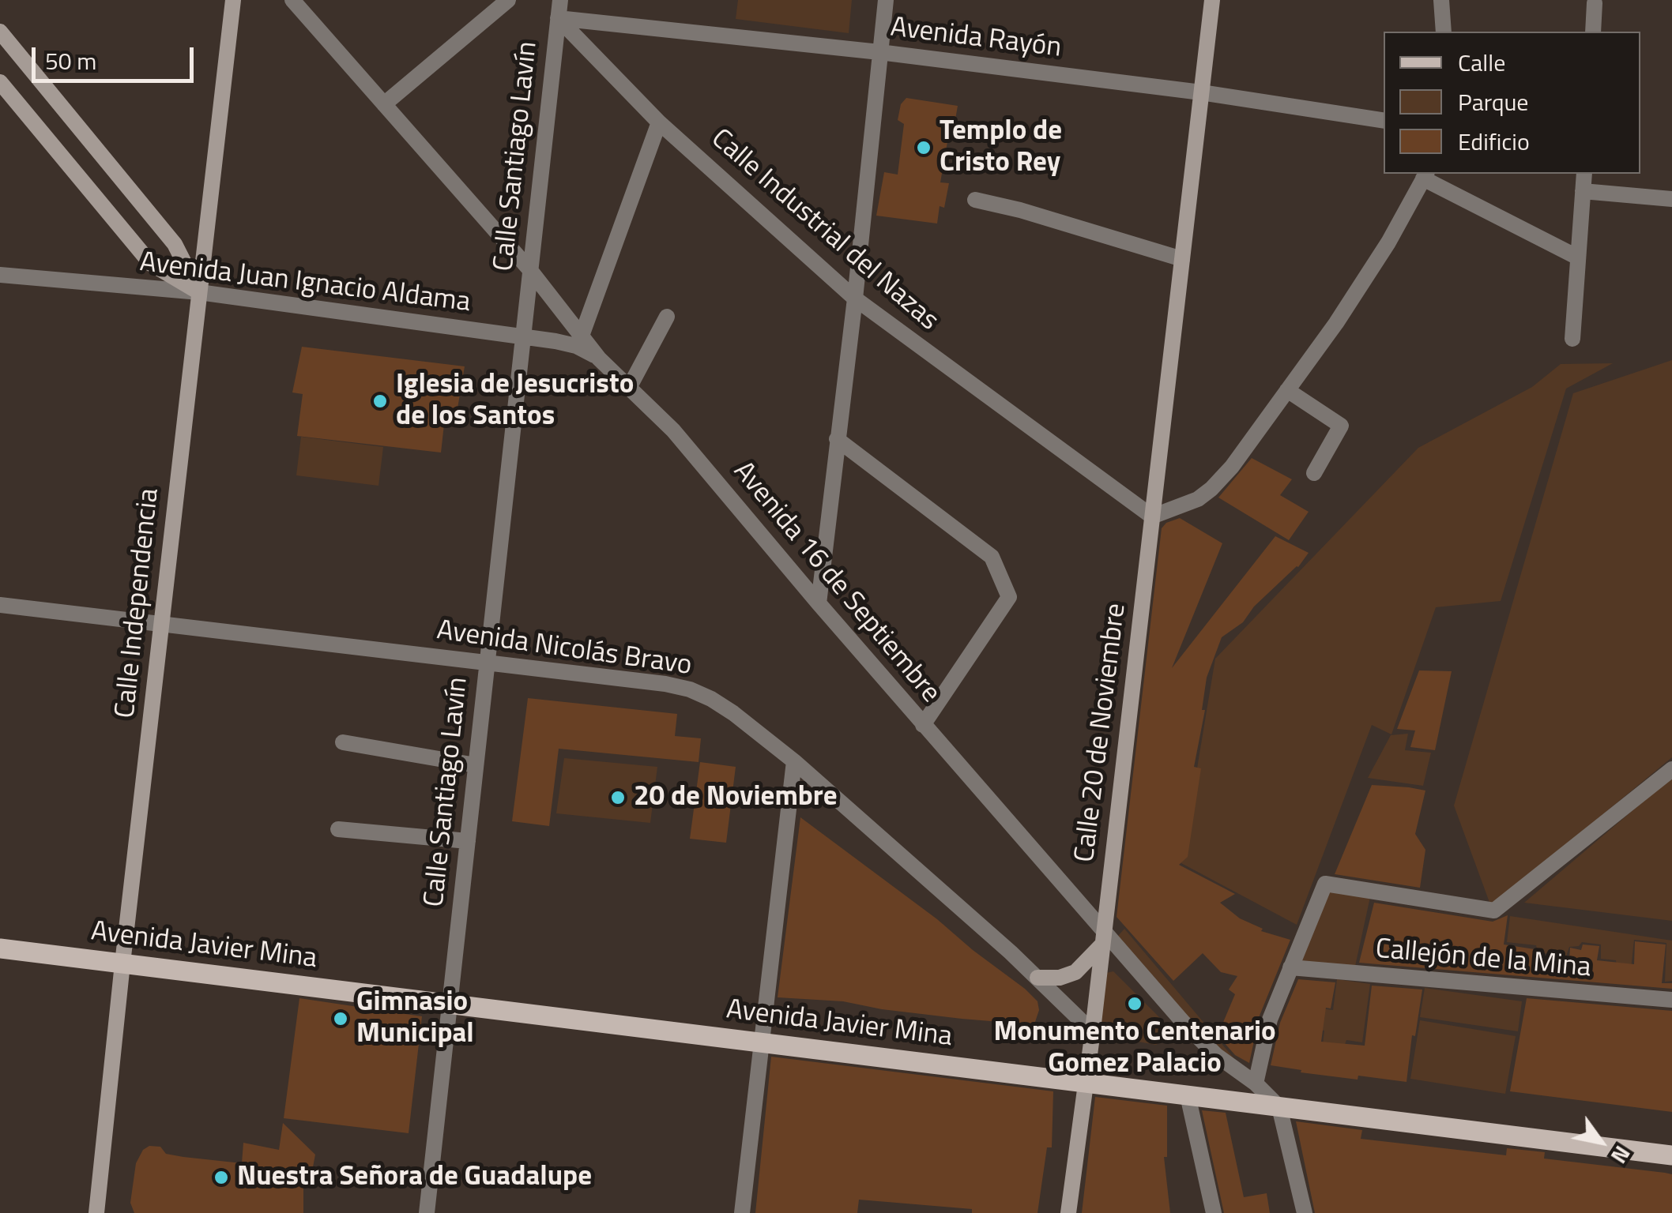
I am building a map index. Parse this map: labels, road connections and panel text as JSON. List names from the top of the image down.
{
  "streets": {
    "main road": ["Calle Independencia", "Calle 20 de Noviembre", "Avenida Javier Mina"],
    "street": [
      "Avenida Rayón",
      "Calle Santiago Lavín",
      "Calle Industrial del Nazas",
      "Avenida Juan Ignacio Aldama",
      "Avenida 16 de Septiembre",
      "Avenida Nicolás Bravo",
      "Callejón de la Mina"
    ]
  },
  "crossings": [
    ["Avenida Rayón", "Calle Santiago Lavín"],
    ["Avenida Rayón", "Calle Industrial del Nazas"],
    ["Avenida Rayón", "Calle 20 de Noviembre"],
    ["Calle Santiago Lavín", "Calle Industrial del Nazas"],
    ["Calle Santiago Lavín", "Avenida Juan Ignacio Aldama"],
    ["Calle Santiago Lavín", "Avenida 16 de Septiembre"],
    ["Calle Santiago Lavín", "Avenida Nicolás Bravo"],
    ["Calle Santiago Lavín", "Avenida Javier Mina"],
    ["Calle Industrial del Nazas", "Calle 20 de Noviembre"],
    ["Avenida Juan Ignacio Aldama", "Avenida 16 de Septiembre"],
    ["Avenida Juan Ignacio Aldama", "Calle Independencia"],
    ["Avenida 16 de Septiembre", "Calle 20 de Noviembre"],
    ["Avenida 16 de Septiembre", "Avenida Javier Mina"],
    ["Calle Independencia", "Avenida Nicolás Bravo"],
    ["Calle Independencia", "Avenida Javier Mina"],
    ["Avenida Nicolás Bravo", "Calle 20 de Noviembre"],
    ["Calle 20 de Noviembre", "Avenida Javier Mina"]
  ],
  "places": [
    "Templo de Cristo Rey",
    "Iglesia de Jesucristo de los Santos",
    "20 de Noviembre",
    "Monumento Centenario Gomez Palacio",
    "Gimnasio Municipal",
    "Nuestra Señora de Guadalupe"
  ],
  "legend": ["Calle", "Parque", "Edificio"],
  "scale_bar": "50 m",
  "north": "bottom right"
}
